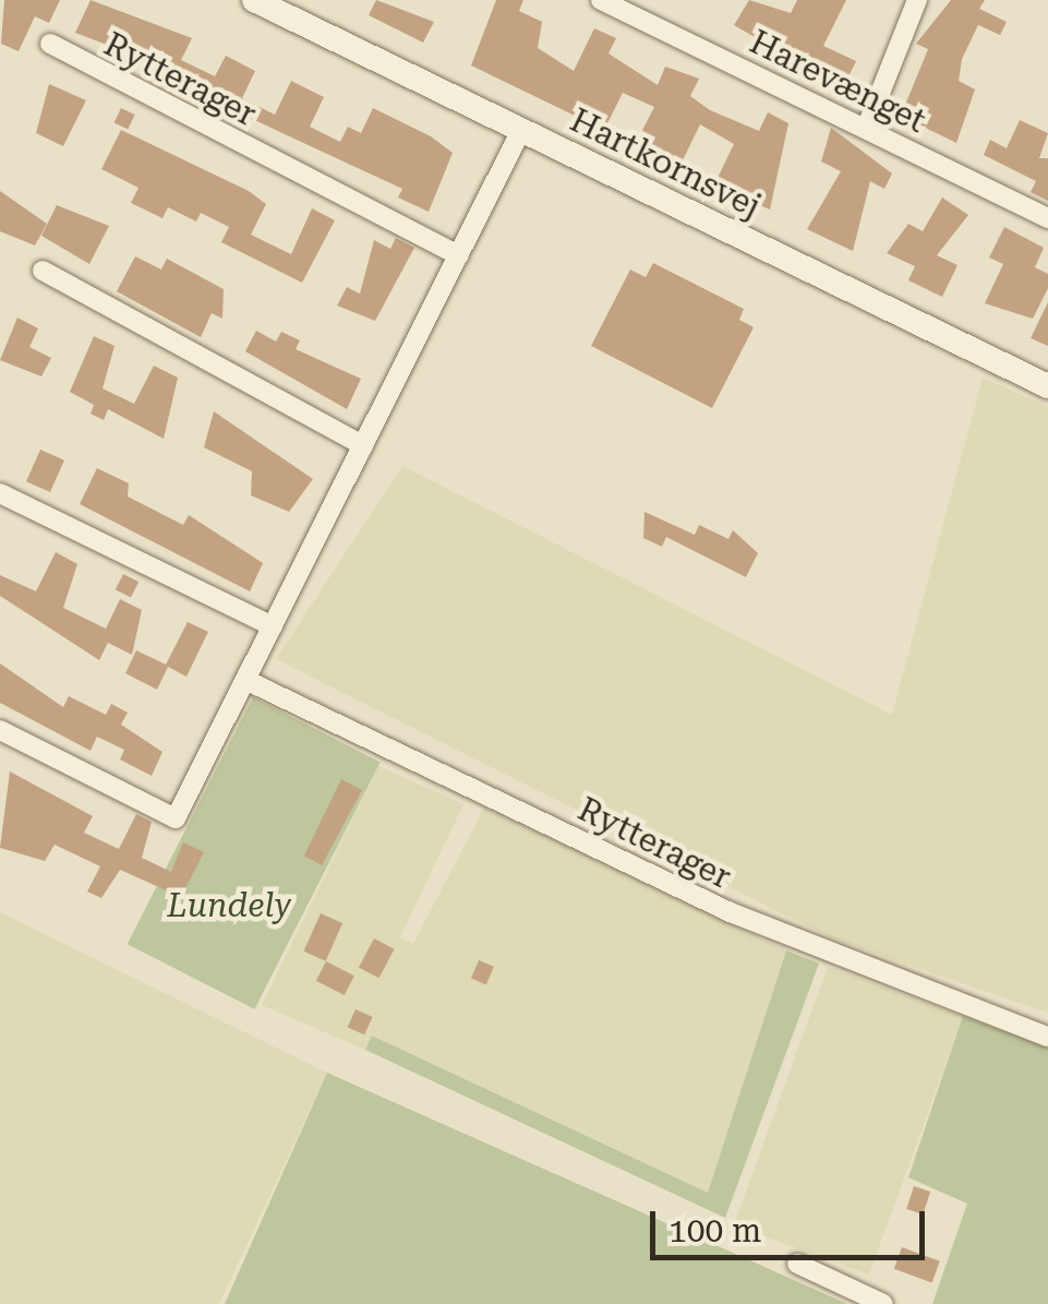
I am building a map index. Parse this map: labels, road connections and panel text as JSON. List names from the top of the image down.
{
  "streets": {
    "street": ["Rytterager", "Harevænget", "Hartkornsvej"]
  },
  "parks": ["Lundely"],
  "scale_bar": "100 m"
}
